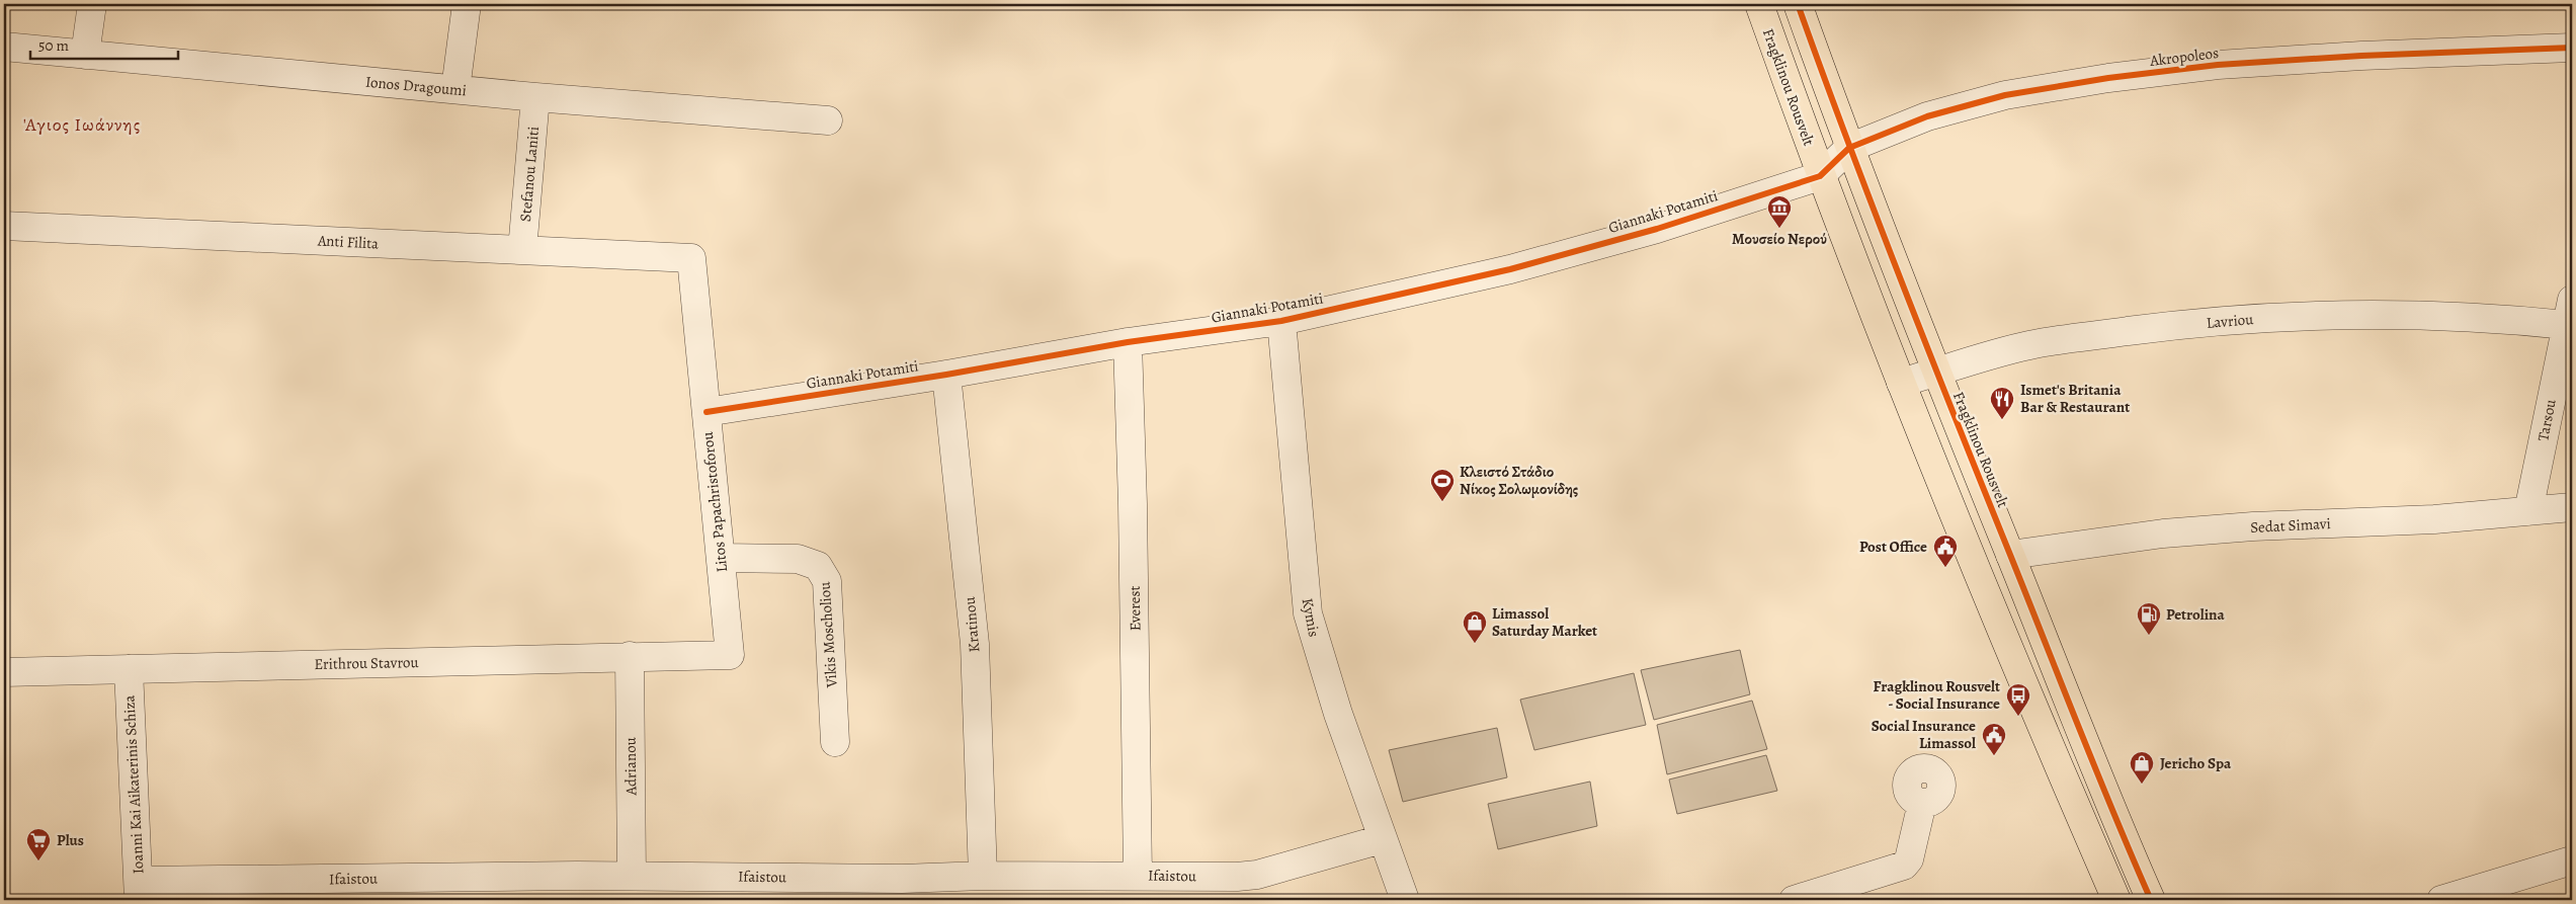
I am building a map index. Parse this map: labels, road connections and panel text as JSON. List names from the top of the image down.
{
  "streets": {
    "main road": ["Fragklinou Rousvelt"],
    "street": [
      "Akropoleos",
      "Ionos Dragoumi",
      "Stefanou Laniti",
      "Giannaki Potamiti",
      "Anti Filita",
      "Lavriou",
      "Tarsou",
      "Litos Papachristoforou",
      "Sedat Simavi",
      "Everest",
      "Kymis",
      "Kratinou",
      "Vikis Moscholiou",
      "Erithrou Stavrou",
      "Adrianou",
      "Ioanni Kai Aikaterinis Schiza",
      "Ifaistou"
    ]
  },
  "crossings": [
    ["Akropoleos", "Fragklinou Rousvelt"],
    ["Akropoleos", "Giannaki Potamiti"],
    ["Ionos Dragoumi", "Stefanou Laniti"],
    ["Fragklinou Rousvelt", "Giannaki Potamiti"],
    ["Fragklinou Rousvelt", "Lavriou"],
    ["Fragklinou Rousvelt", "Sedat Simavi"],
    ["Stefanou Laniti", "Anti Filita"],
    ["Giannaki Potamiti", "Litos Papachristoforou"],
    ["Giannaki Potamiti", "Everest"],
    ["Giannaki Potamiti", "Kymis"],
    ["Giannaki Potamiti", "Kratinou"],
    ["Anti Filita", "Litos Papachristoforou"],
    ["Lavriou", "Tarsou"],
    ["Tarsou", "Sedat Simavi"],
    ["Litos Papachristoforou", "Vikis Moscholiou"],
    ["Litos Papachristoforou", "Erithrou Stavrou"],
    ["Everest", "Ifaistou"],
    ["Kymis", "Ifaistou"],
    ["Kratinou", "Ifaistou"],
    ["Erithrou Stavrou", "Adrianou"],
    ["Erithrou Stavrou", "Ioanni Kai Aikaterinis Schiza"],
    ["Adrianou", "Ifaistou"],
    ["Ioanni Kai Aikaterinis Schiza", "Ifaistou"]
  ],
  "districts": ["'Αγιος Ιωάννης"],
  "places": {
    "museum": ["Μουσείο Νερού"],
    "restaurant": ["Ismet's Britania Bar & Restaurant"],
    "sports": ["Κλειστό Στάδιο Νίκος Σολωμονίδης"],
    "public building": ["Post Office", "Social Insurance Limassol"],
    "fuel station": ["Petrolina"],
    "shop": ["Limassol Saturday Market", "Jericho Spa"],
    "bus stop": ["Fragklinou Rousvelt - Social Insurance"],
    "supermarket": ["Plus"]
  },
  "scale_bar": "50 m"
}
